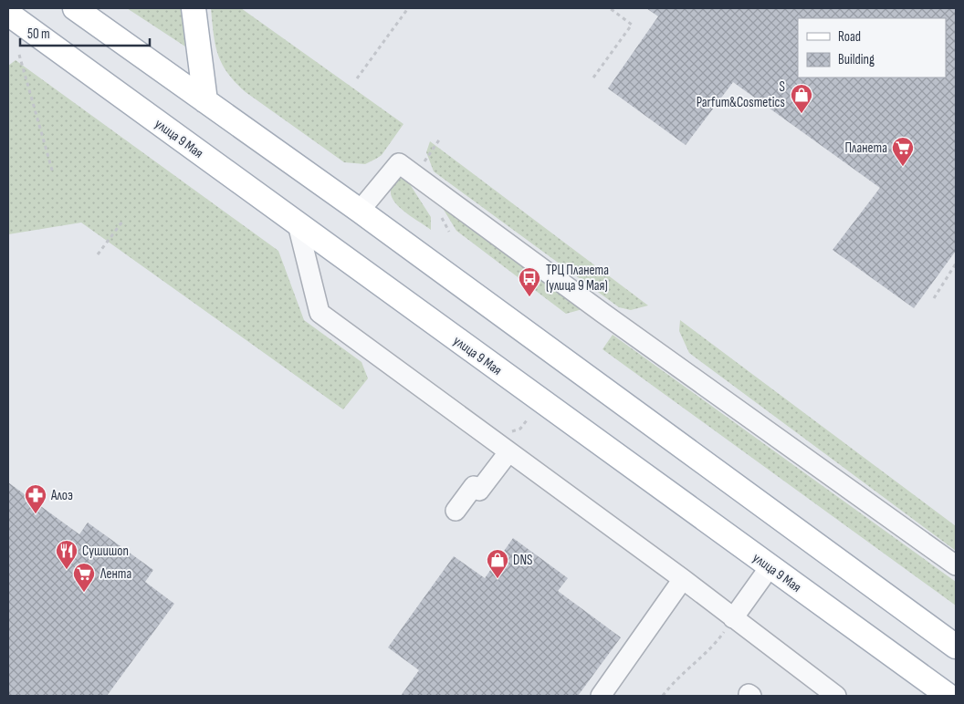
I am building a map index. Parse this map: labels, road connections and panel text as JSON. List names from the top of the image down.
{
  "streets": {
    "main road": ["улица 9 Мая"]
  },
  "places": {
    "shop": ["S Parfum&Cosmetics", "DNS"],
    "supermarket": ["Планета", "Лента"],
    "bus stop": ["ТРЦ Планета (улица 9 Мая)"],
    "pharmacy": ["Алоэ"],
    "restaurant": ["Сушишоп"]
  },
  "legend": ["Road", "Building"],
  "scale_bar": "50 m"
}
